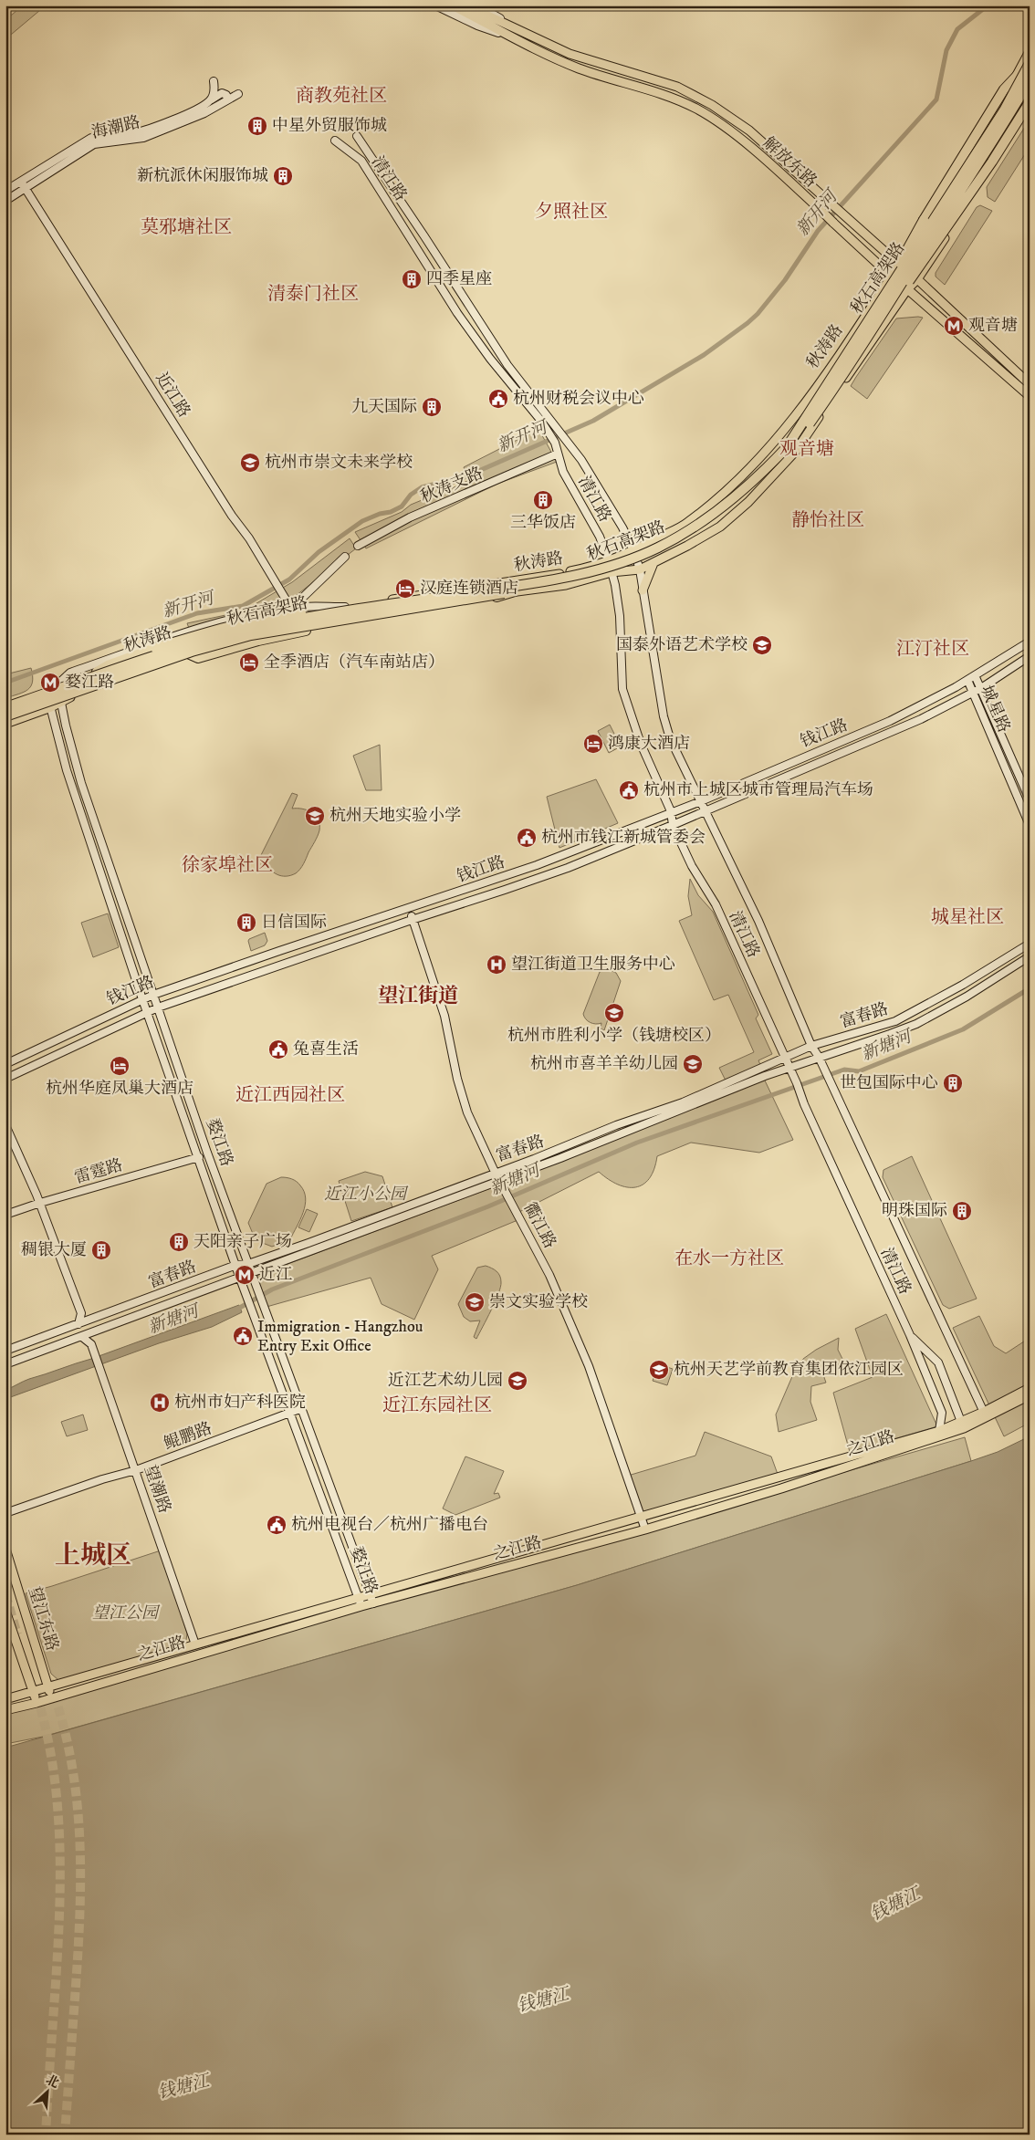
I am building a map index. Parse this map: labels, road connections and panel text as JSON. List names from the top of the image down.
{
  "streets": {
    "highway": ["秋石高架路"],
    "main road": [
      "海潮路",
      "解放东路",
      "清江路",
      "秋涛路",
      "近江路",
      "秋涛支路",
      "城星路",
      "钱江路",
      "富春路",
      "婺江路",
      "雷霆路",
      "衢江路",
      "鲲鹏路",
      "之江路",
      "望潮路",
      "望江东路"
    ]
  },
  "crossings": [
    ["海潮路", "近江路"],
    ["解放东路", "秋涛路"],
    ["清江路", "秋涛路"],
    ["清江路", "秋涛支路"],
    ["清江路", "钱江路"],
    ["清江路", "富春路"],
    ["清江路", "之江路"],
    ["秋涛路", "近江路"],
    ["秋涛路", "婺江路"],
    ["城星路", "钱江路"],
    ["钱江路", "婺江路"],
    ["钱江路", "衢江路"],
    ["富春路", "婺江路"],
    ["富春路", "衢江路"],
    ["婺江路", "雷霆路"],
    ["婺江路", "鲲鹏路"],
    ["婺江路", "之江路"],
    ["衢江路", "之江路"],
    ["鲲鹏路", "望潮路"],
    ["之江路", "望潮路"],
    ["之江路", "望江东路"]
  ],
  "districts": [
    "商教苑社区",
    "夕照社区",
    "莫邪塘社区",
    "清泰门社区",
    "观音塘",
    "静怡社区",
    "江汀社区",
    "徐家埠社区",
    "城星社区",
    "望江街道",
    "近江西园社区",
    "在水一方社区",
    "近江东园社区",
    "上城区"
  ],
  "water": ["新开河", "新塘河", "钱塘江"],
  "parks": ["近江小公园", "望江公园"],
  "places": {
    "building": [
      "中星外贸服饰城",
      "新杭派休闲服饰城",
      "四季星座",
      "九天国际",
      "三华饭店",
      "日信国际",
      "世包国际中心",
      "明珠国际",
      "天阳亲子广场",
      "稠银大厦"
    ],
    "metro station": ["观音塘", "婺江路", "近江"],
    "public building": [
      "杭州财税会议中心",
      "杭州市上城区城市管理局汽车场",
      "杭州市钱江新城管委会",
      "兔喜生活",
      "Immigration - Hangzhou Entry Exit Office",
      "杭州电视台／杭州广播电台"
    ],
    "school or university": [
      "杭州市崇文未来学校",
      "国泰外语艺术学校",
      "杭州天地实验小学",
      "杭州市胜利小学（钱塘校区）",
      "杭州市喜羊羊幼儿园",
      "崇文实验学校",
      "杭州天艺学前教育集团依江园区",
      "近江艺术幼儿园"
    ],
    "hotel": [
      "汉庭连锁酒店",
      "全季酒店（汽车南站店）",
      "鸿康大酒店",
      "杭州华庭凤巢大酒店"
    ],
    "hospital": ["望江街道卫生服务中心", "杭州市妇产科医院"]
  },
  "north": "top right"
}
